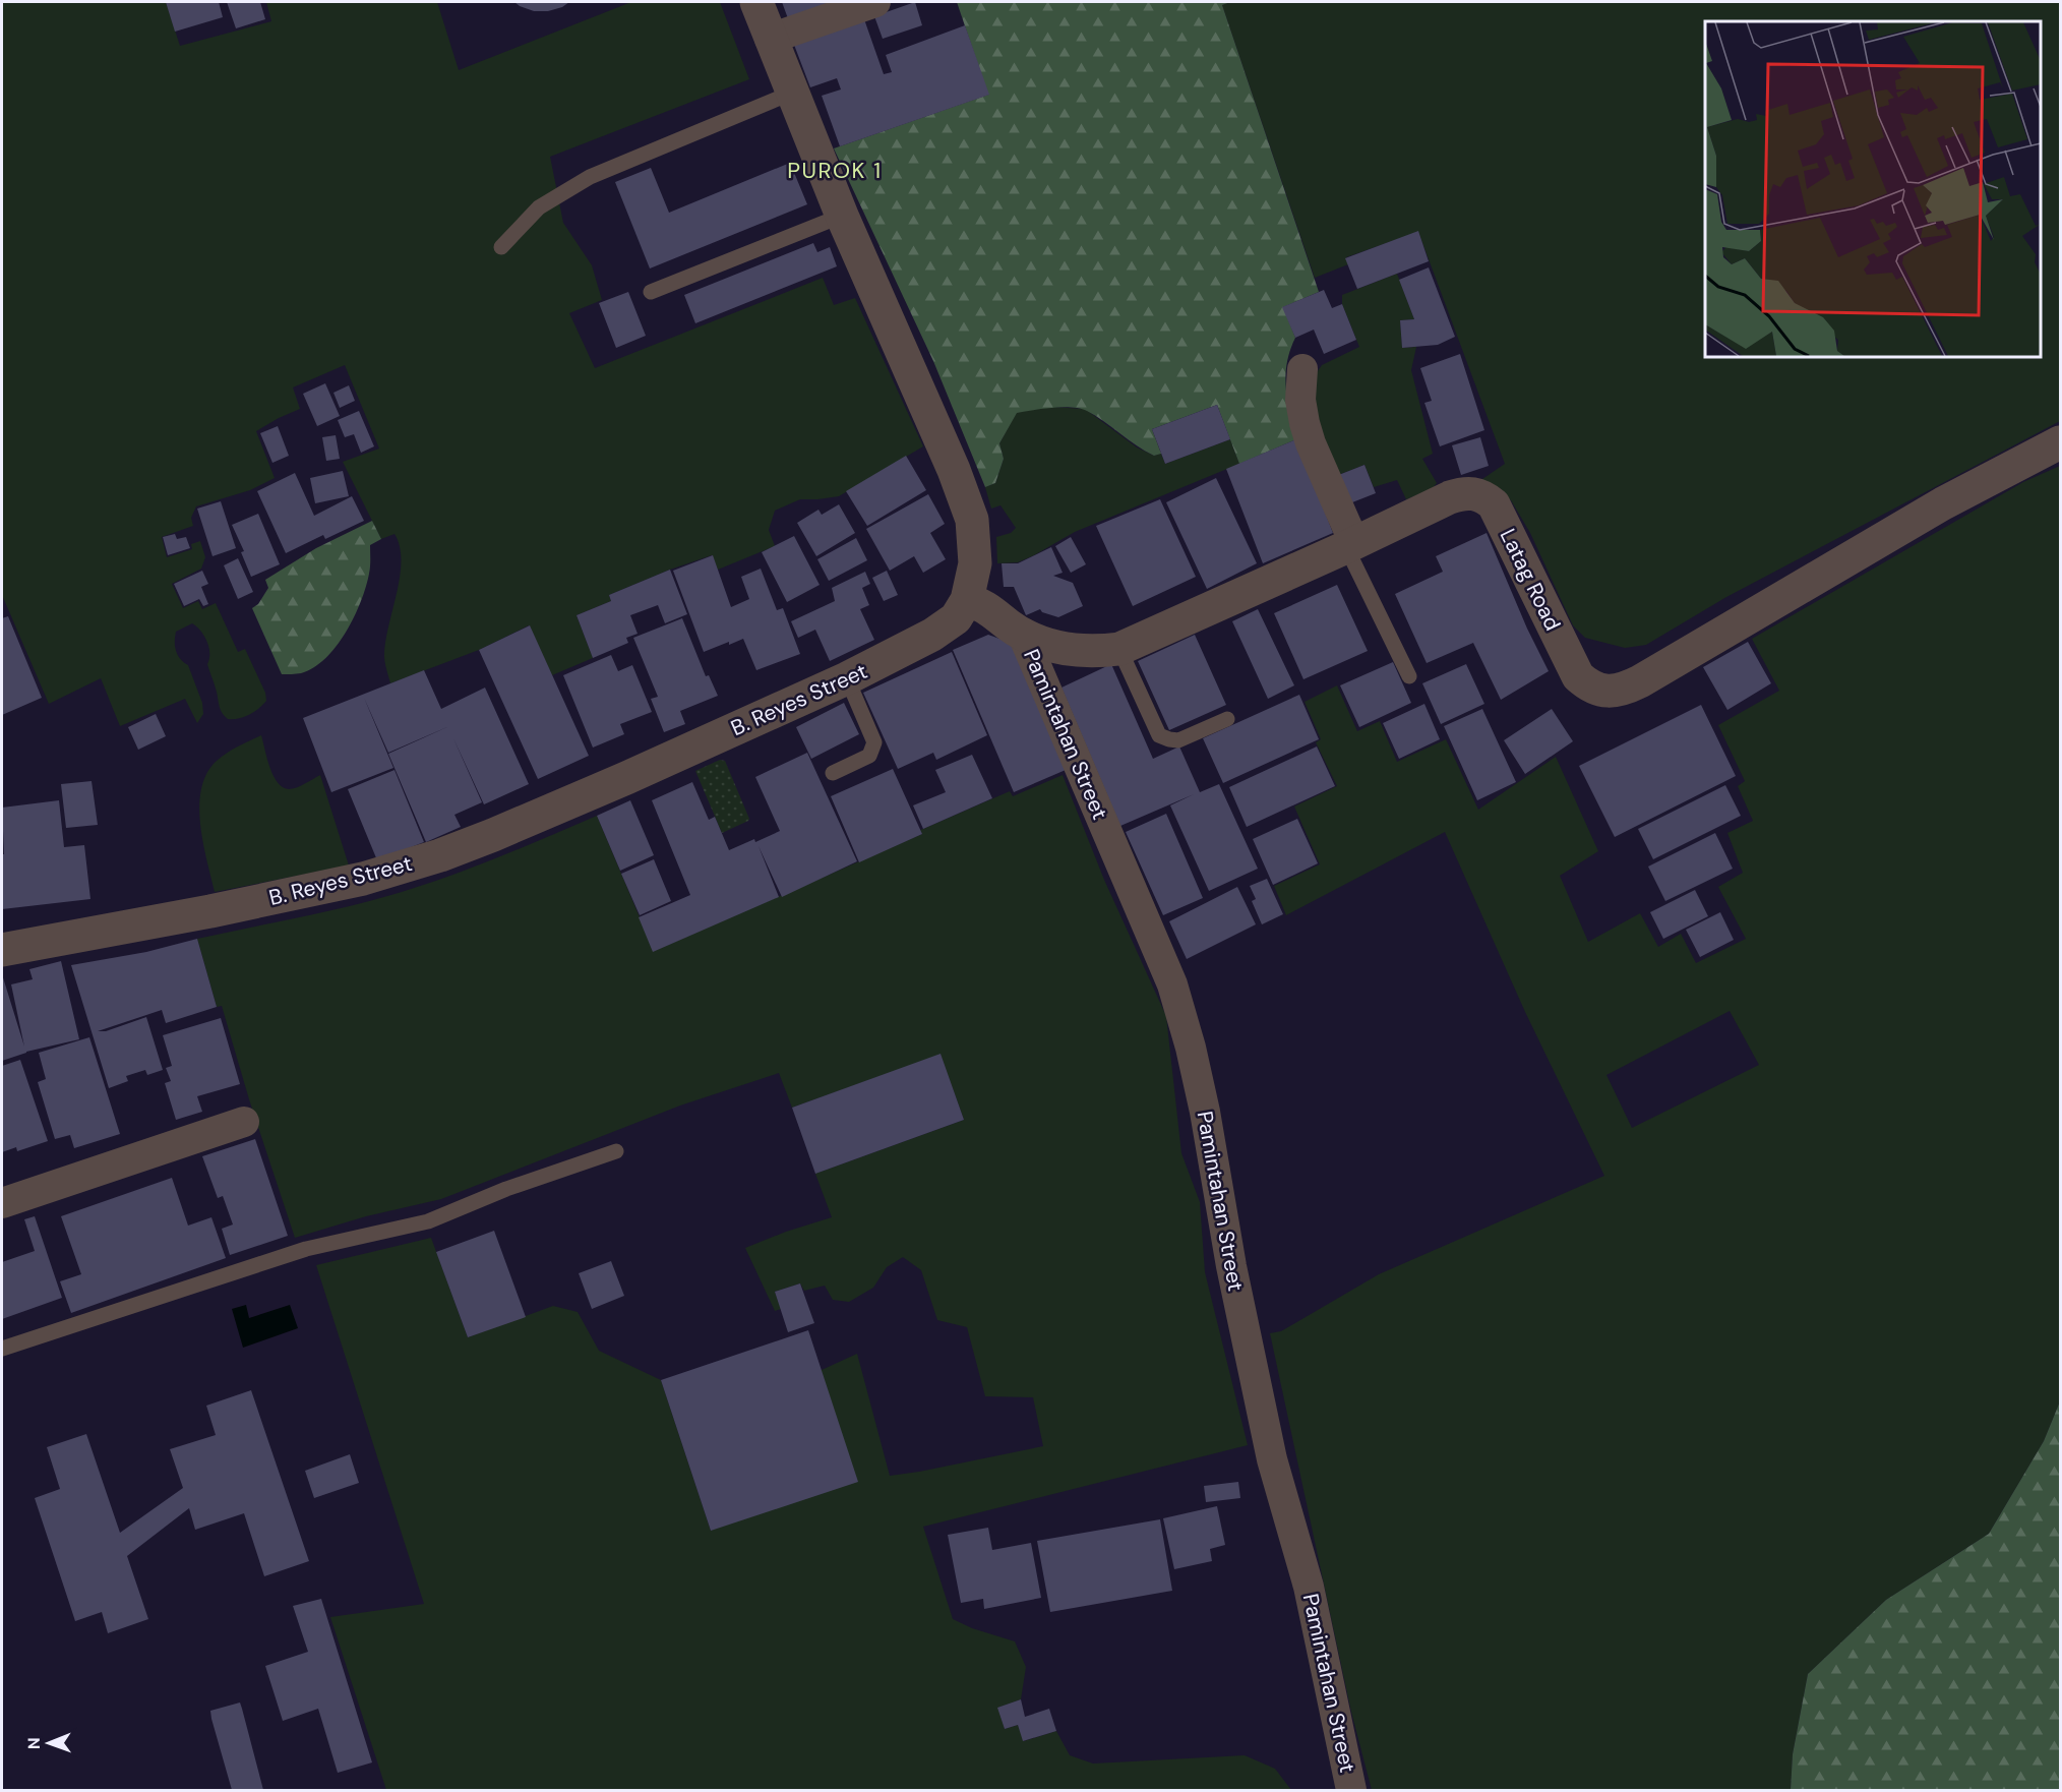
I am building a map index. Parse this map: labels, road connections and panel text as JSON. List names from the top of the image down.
{
  "streets": {
    "street": ["Latag Road", "B. Reyes Street", "Pamintahan Street"]
  },
  "crossings": [
    ["Latag Road", "B. Reyes Street"],
    ["Latag Road", "Pamintahan Street"]
  ],
  "districts": ["PUROK 1"],
  "north": "left"
}
